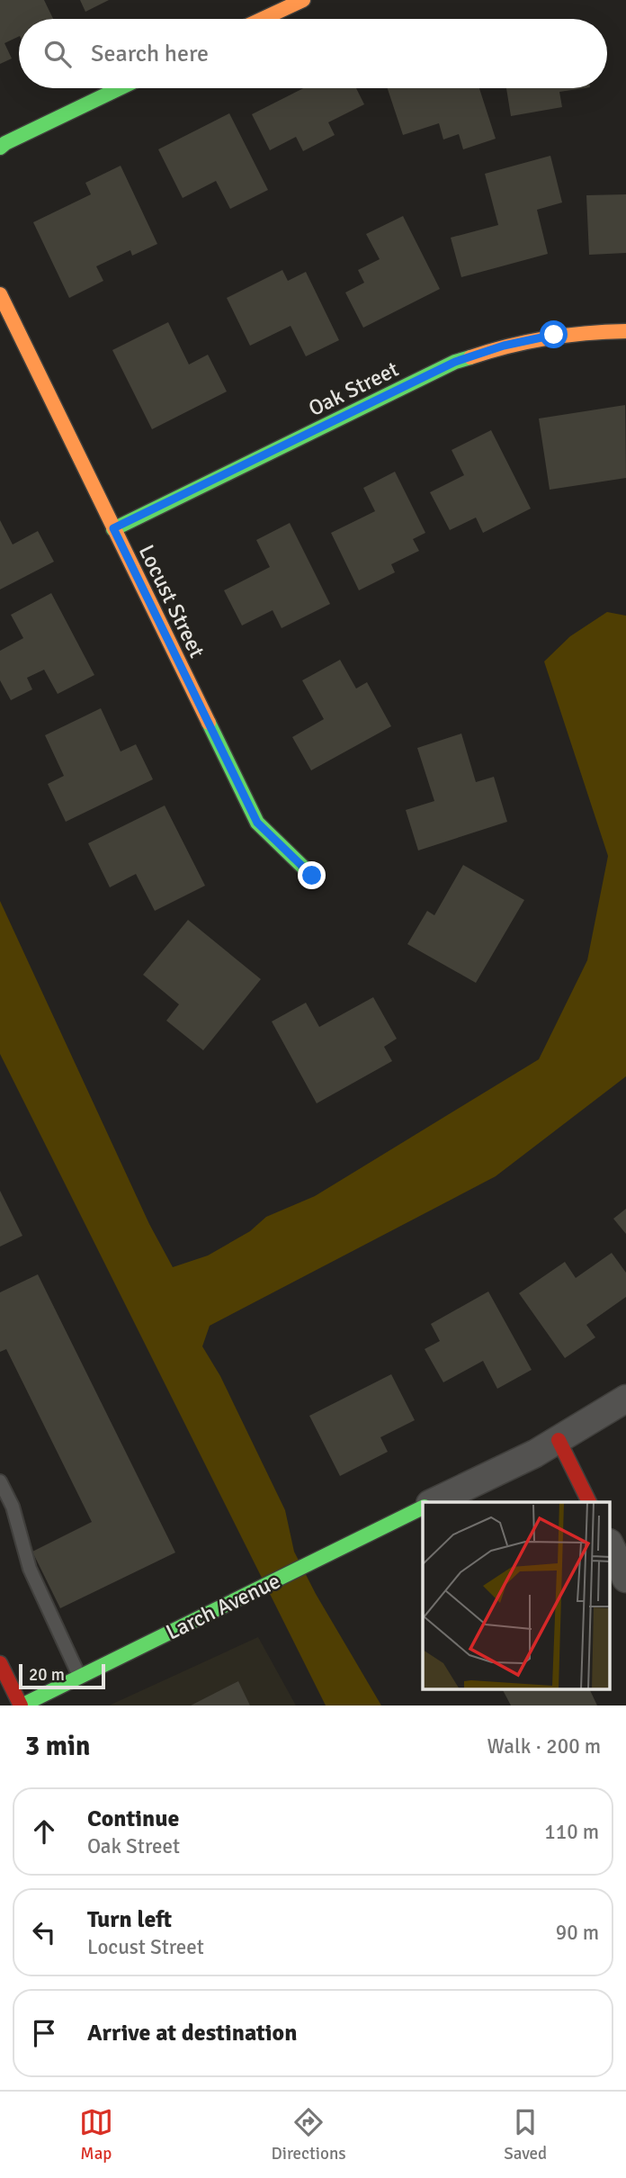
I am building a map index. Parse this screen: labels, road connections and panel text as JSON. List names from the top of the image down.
{
  "streets": {
    "street": ["Oak Street", "Locust Street", "Larch Avenue"]
  },
  "crossings": [
    ["Oak Street", "Locust Street"]
  ],
  "scale_bar": "20 m",
  "page": {
    "search": "Search here",
    "scale": "20 m",
    "heading": ["3 min", "Walk · 200 m"],
    "list": [
      ["Continue", "Oak Street", "110 m"],
      ["Turn left", "Locust Street", "90 m"],
      "Arrive at destination"
    ],
    "nav": ["Map", "Directions", "Saved"]
  }
}
